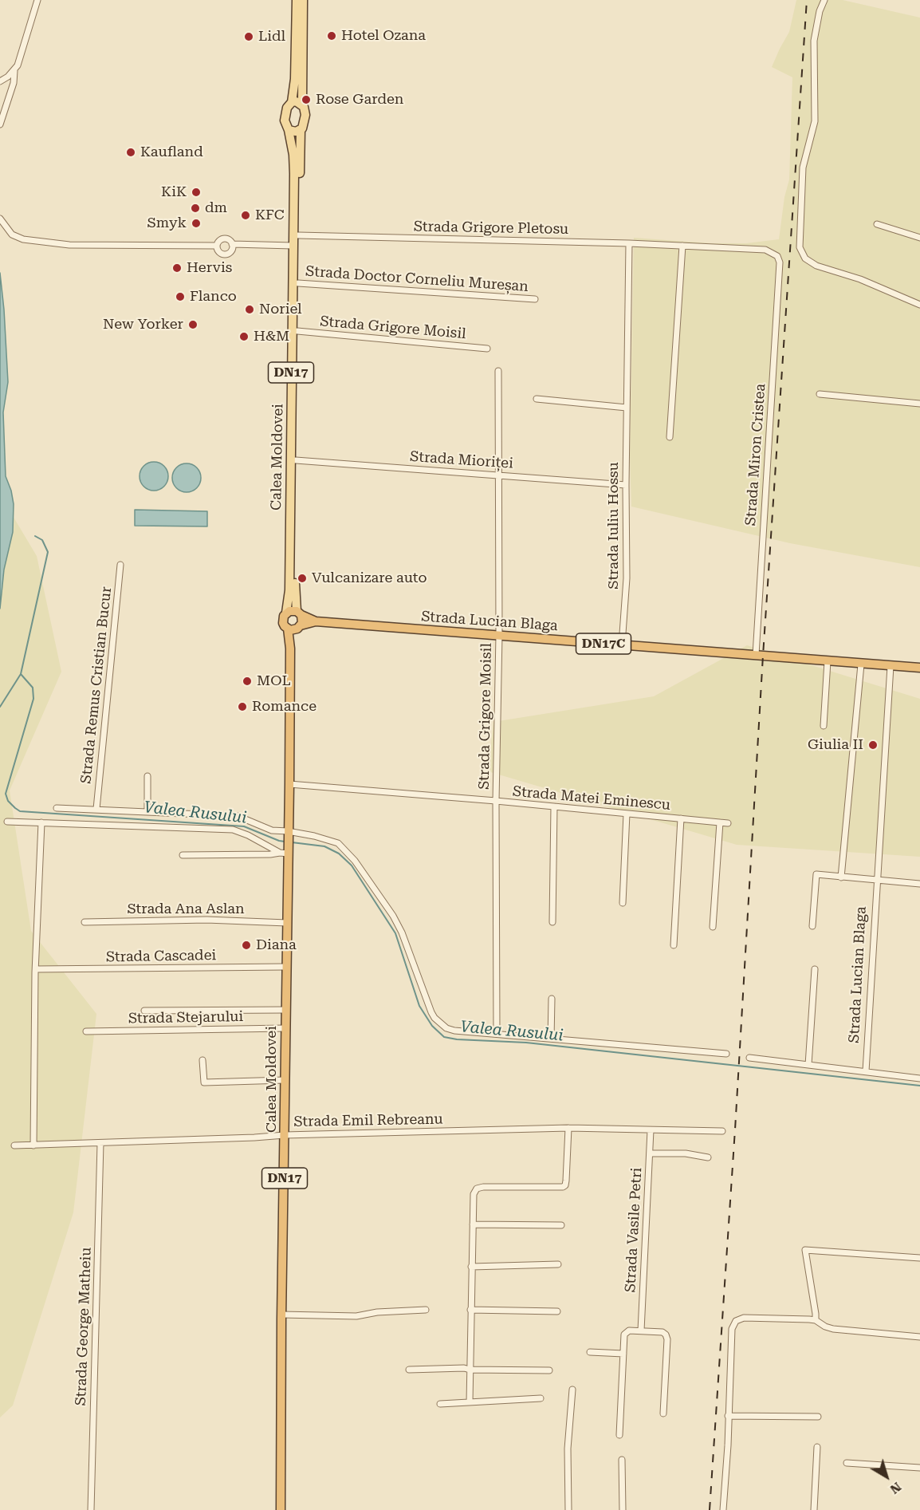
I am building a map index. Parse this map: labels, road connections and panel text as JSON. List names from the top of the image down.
{
  "streets": {
    "highway": [
      "DN17",
      "Calea Moldovei",
      "Strada Lucian Blaga",
      "DN17C"
    ],
    "street": [
      "Strada Grigore Pletosu",
      "Strada Doctor Corneliu Mureșan",
      "Strada Grigore Moisil",
      "Strada Miron Cristea",
      "Strada Mioriței",
      "Strada Iuliu Hossu",
      "Strada Remus Cristian Bucur",
      "Strada Matei Eminescu",
      "Strada Ana Aslan",
      "Strada Cascadei",
      "Strada Stejarului",
      "Strada Emil Rebreanu",
      "Strada Vasile Petri",
      "Strada George Matheiu"
    ]
  },
  "crossings": [
    ["Strada Grigore Pletosu", "Strada Miron Cristea"],
    ["Strada Grigore Pletosu", "Calea Moldovei"],
    ["Strada Grigore Pletosu", "Strada Iuliu Hossu"],
    ["Strada Doctor Corneliu Mureșan", "Calea Moldovei"],
    ["Strada Grigore Moisil", "Calea Moldovei"],
    ["Strada Grigore Moisil", "Strada Mioriței"],
    ["Strada Grigore Moisil", "Strada Lucian Blaga"],
    ["Strada Grigore Moisil", "Strada Matei Eminescu"],
    ["DN17", "Calea Moldovei"],
    ["DN17", "Strada Lucian Blaga"],
    ["Strada Miron Cristea", "Strada Lucian Blaga"],
    ["Calea Moldovei", "Strada Mioriței"],
    ["Calea Moldovei", "Strada Lucian Blaga"],
    ["Calea Moldovei", "Strada Matei Eminescu"],
    ["Calea Moldovei", "Strada Ana Aslan"],
    ["Calea Moldovei", "Strada Cascadei"],
    ["Calea Moldovei", "Strada Stejarului"],
    ["Calea Moldovei", "Strada Emil Rebreanu"],
    ["Strada Mioriței", "Strada Iuliu Hossu"],
    ["Strada Iuliu Hossu", "Strada Lucian Blaga"],
    ["Strada Emil Rebreanu", "Strada Vasile Petri"],
    ["Strada Emil Rebreanu", "Strada George Matheiu"]
  ],
  "water": ["Valea Rusului"],
  "places": [
    "Hotel Ozana",
    "Lidl",
    "Rose Garden",
    "Kaufland",
    "KiK",
    "dm",
    "KFC",
    "Smyk",
    "Hervis",
    "Flanco",
    "Noriel",
    "New Yorker",
    "H&M",
    "Vulcanizare auto",
    "MOL",
    "Romance",
    "Giulia II",
    "Diana"
  ],
  "north": "bottom right"
}
